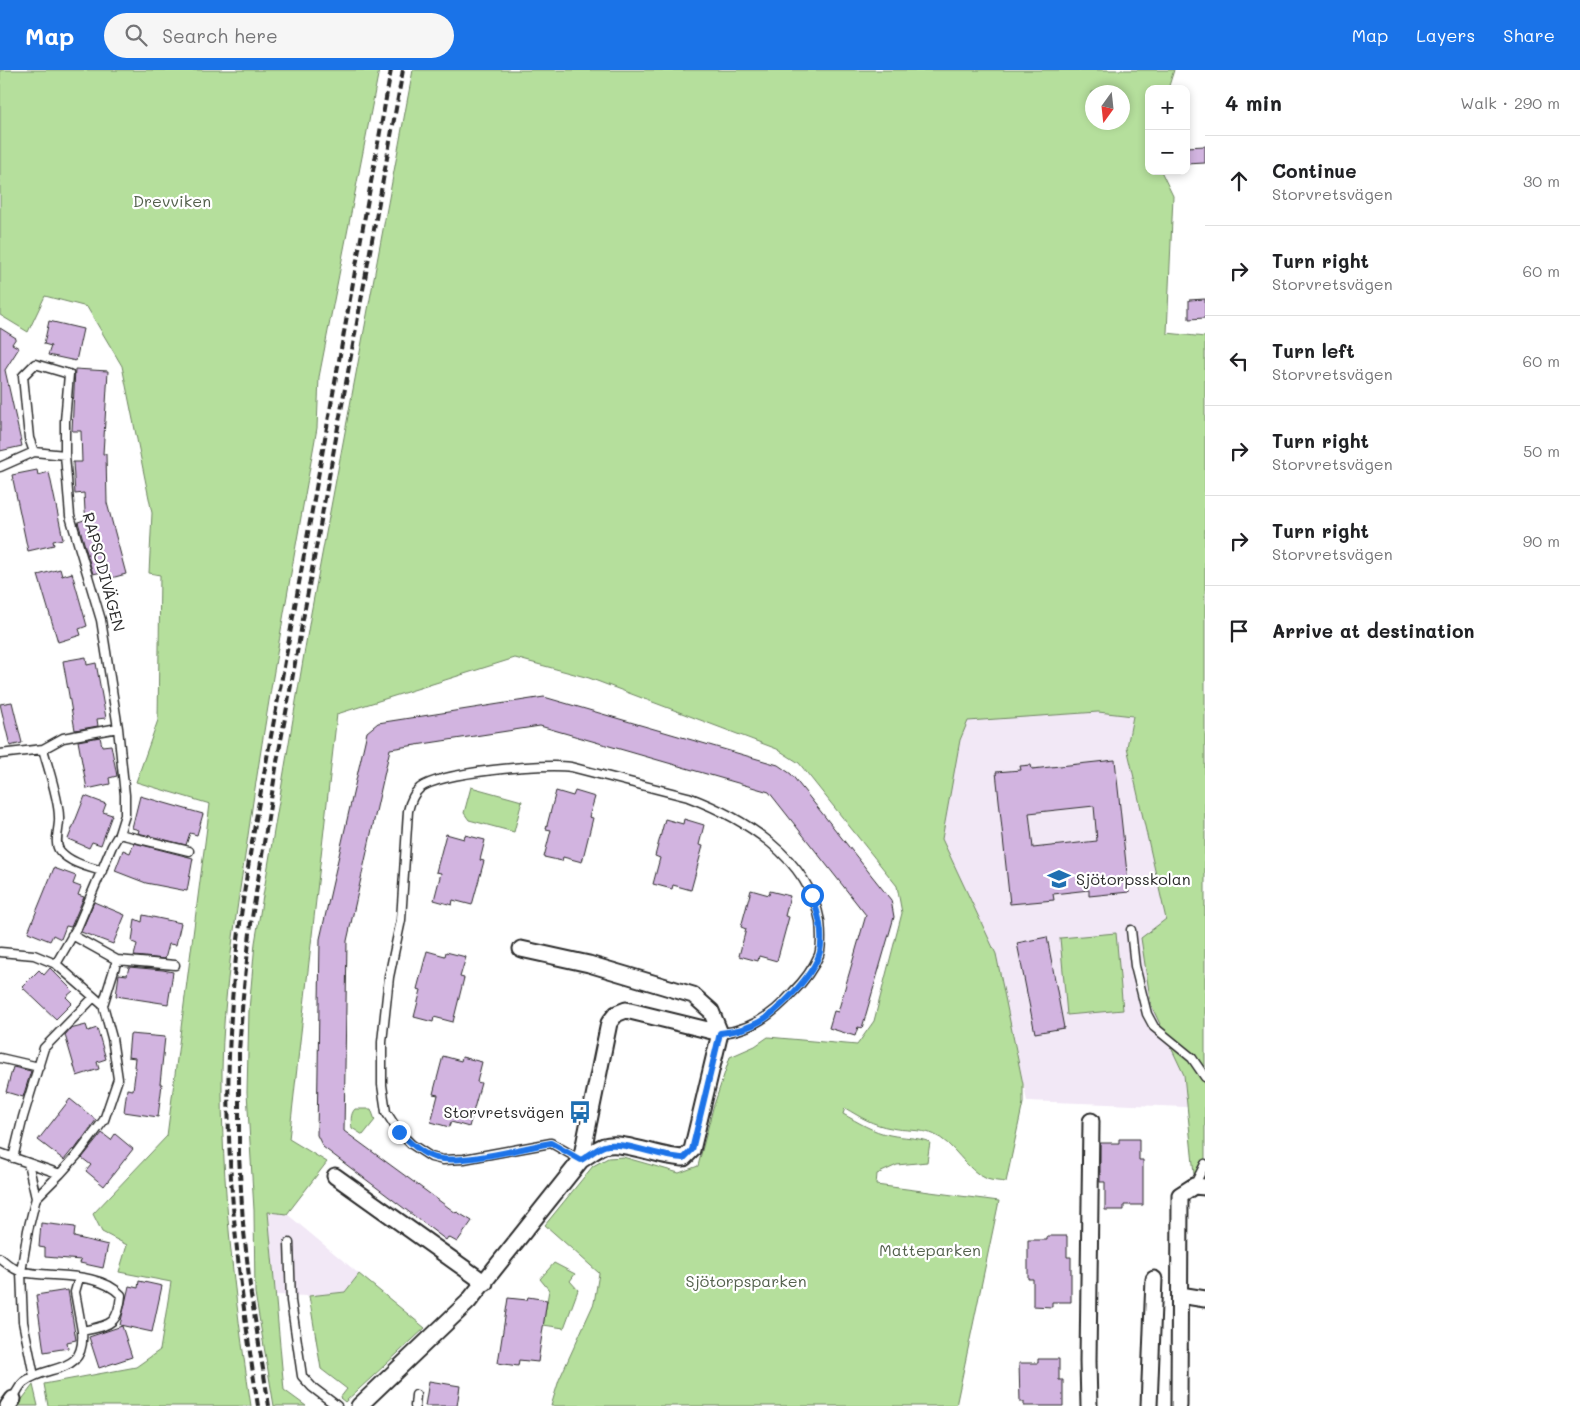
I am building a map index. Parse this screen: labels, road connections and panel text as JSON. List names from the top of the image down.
{
  "streets": {
    "lane": ["RAPSODIVÄGEN"]
  },
  "parks": ["Drevviken", "Matteparken", "Sjötorpsparken"],
  "places": {
    "school or university": ["Sjötorpsskolan"],
    "bus stop": ["Storvretsvägen"]
  },
  "north": "bottom",
  "page": {
    "header": "Map",
    "search": "Search here",
    "nav": ["Map", "Layers", "Share"],
    "heading": ["4 min", "Walk · 290 m"],
    "map_buttons": ["+", "−"],
    "list": [
      ["Continue", "Storvretsvägen", "30 m"],
      ["Turn right", "Storvretsvägen", "60 m"],
      ["Turn left", "Storvretsvägen", "60 m"],
      ["Turn right", "Storvretsvägen", "50 m"],
      ["Turn right", "Storvretsvägen", "90 m"],
      "Arrive at destination"
    ]
  }
}
